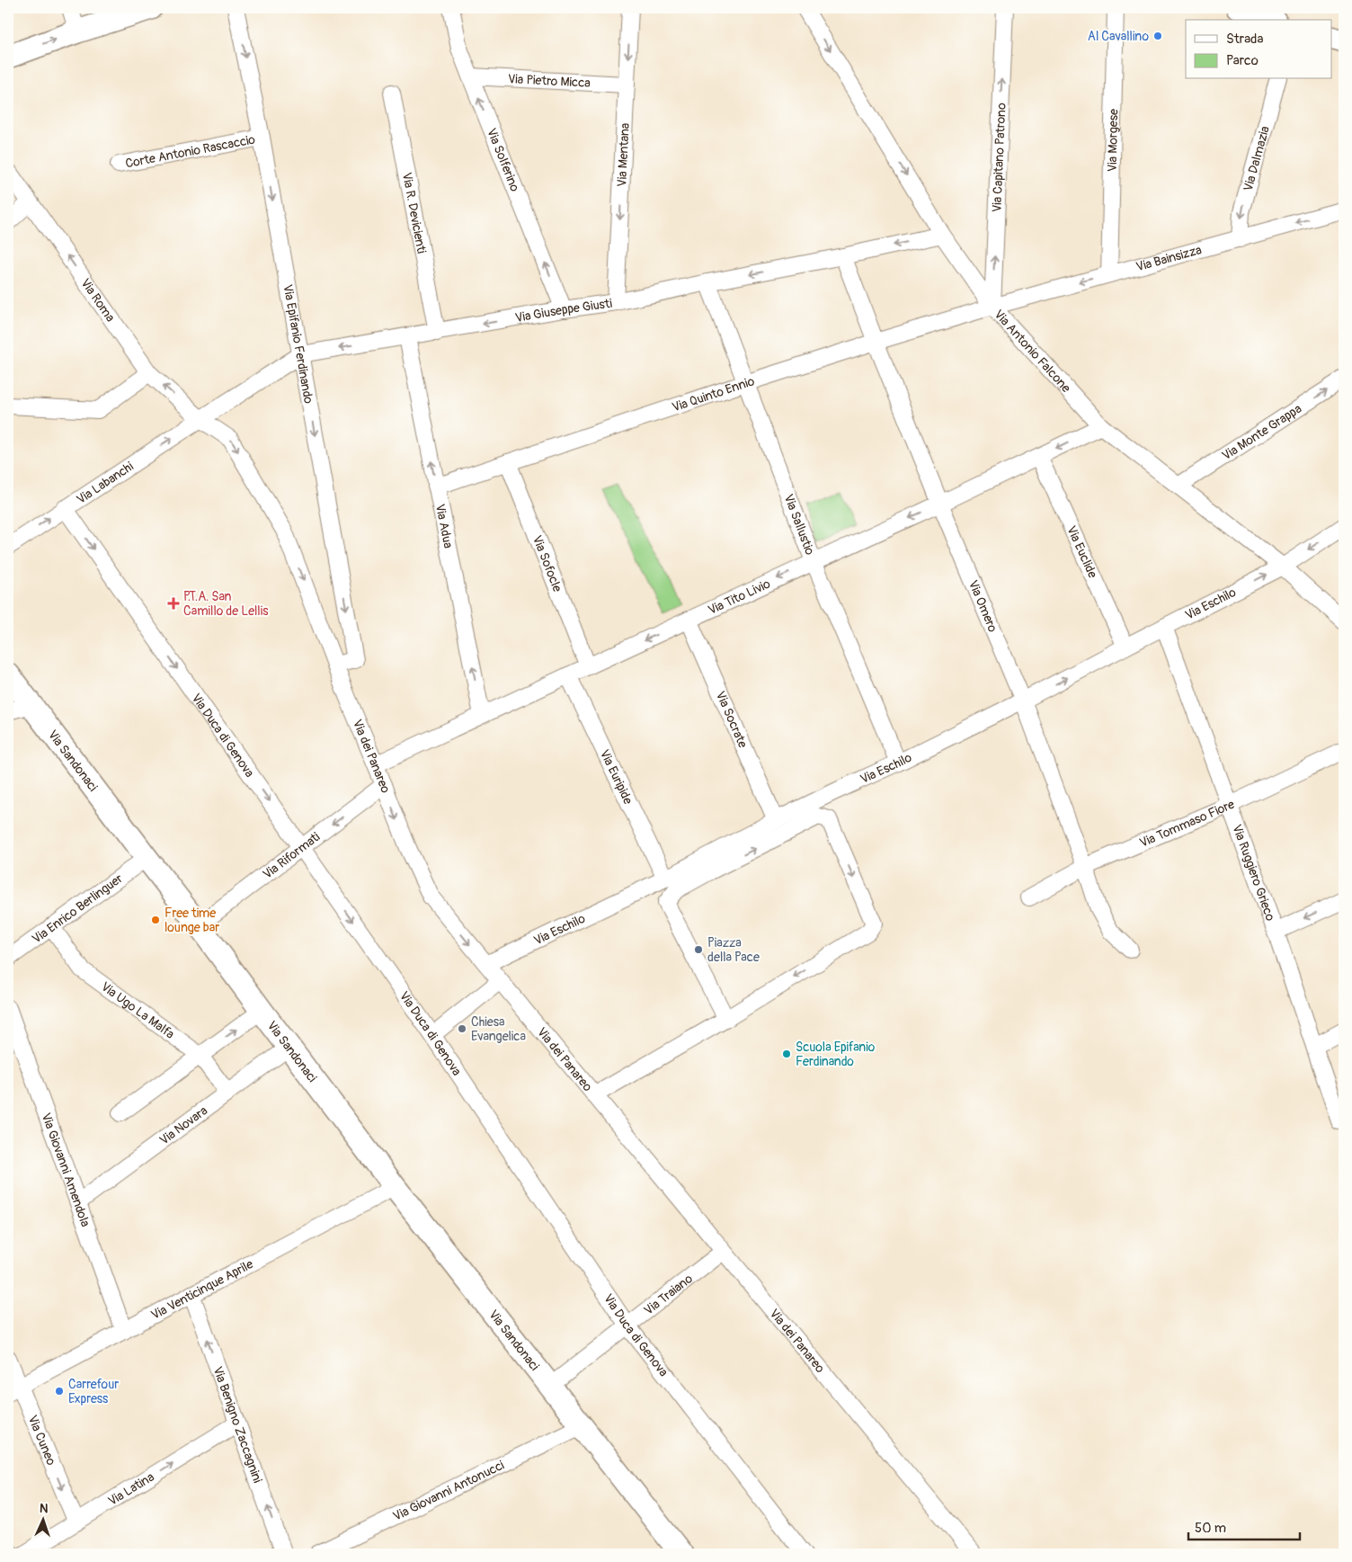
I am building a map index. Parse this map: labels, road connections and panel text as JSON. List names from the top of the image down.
{
  "streets": {
    "main road": ["Via Sandonaci"],
    "street": [
      "Via Pietro Micca",
      "Via Morgese",
      "Corte Antonio Rascaccio",
      "Via Mentana",
      "Via Capitano Patrono",
      "Via Dalmazia",
      "Via Solferino",
      "Via R. Devicienti",
      "Via Bainsizza",
      "Via Roma",
      "Via Giuseppe Giusti",
      "Via Epifanio Ferdinando",
      "Via Antonio Falcone",
      "Via Quinto Ennio",
      "Via Monte Grappa",
      "Via Labanchi",
      "Via Sallustio",
      "Via Adua",
      "Via Euclide",
      "Via Sofocle",
      "Via Tito Livio",
      "Via Eschilo",
      "Via Omero",
      "Via Socrate",
      "Via Duca di Genova",
      "Via dei Panareo",
      "Via Euripide",
      "Via Tommaso Fiore",
      "Via Riformati",
      "Via Ruggiero Grieco",
      "Via Enrico Berlinguer",
      "Via Ugo La Malfa",
      "Via Novara",
      "Via Giovanni Amendola",
      "Via Venticinque Aprile",
      "Via Traiano",
      "Via Benigno Zaccagnini",
      "Via Cuneo",
      "Via Latina",
      "Via Giovanni Antonucci"
    ]
  },
  "crossings": [
    ["Via Pietro Micca", "Via Mentana"],
    ["Via Pietro Micca", "Via Solferino"],
    ["Via Morgese", "Via Bainsizza"],
    ["Corte Antonio Rascaccio", "Via Epifanio Ferdinando"],
    ["Via Mentana", "Via Giuseppe Giusti"],
    ["Via Capitano Patrono", "Via Bainsizza"],
    ["Via Capitano Patrono", "Via Antonio Falcone"],
    ["Via Capitano Patrono", "Via Quinto Ennio"],
    ["Via Dalmazia", "Via Bainsizza"],
    ["Via Solferino", "Via Giuseppe Giusti"],
    ["Via R. Devicienti", "Via Giuseppe Giusti"],
    ["Via Bainsizza", "Via Antonio Falcone"],
    ["Via Bainsizza", "Via Quinto Ennio"],
    ["Via Roma", "Via Giuseppe Giusti"],
    ["Via Roma", "Via Labanchi"],
    ["Via Roma", "Via dei Panareo"],
    ["Via Giuseppe Giusti", "Via Epifanio Ferdinando"],
    ["Via Giuseppe Giusti", "Via Antonio Falcone"],
    ["Via Giuseppe Giusti", "Via Labanchi"],
    ["Via Giuseppe Giusti", "Via Sallustio"],
    ["Via Giuseppe Giusti", "Via Adua"],
    ["Via Giuseppe Giusti", "Via Omero"],
    ["Via Giuseppe Giusti", "Via dei Panareo"],
    ["Via Epifanio Ferdinando", "Via dei Panareo"],
    ["Via Antonio Falcone", "Via Quinto Ennio"],
    ["Via Antonio Falcone", "Via Monte Grappa"],
    ["Via Antonio Falcone", "Via Tito Livio"],
    ["Via Antonio Falcone", "Via Eschilo"],
    ["Via Quinto Ennio", "Via Sallustio"],
    ["Via Quinto Ennio", "Via Adua"],
    ["Via Quinto Ennio", "Via Sofocle"],
    ["Via Quinto Ennio", "Via Omero"],
    ["Via Labanchi", "Via Duca di Genova"],
    ["Via Labanchi", "Via dei Panareo"],
    ["Via Sallustio", "Via Tito Livio"],
    ["Via Sallustio", "Via Eschilo"],
    ["Via Adua", "Via Tito Livio"],
    ["Via Euclide", "Via Tito Livio"],
    ["Via Euclide", "Via Eschilo"],
    ["Via Sofocle", "Via Tito Livio"],
    ["Via Tito Livio", "Via Omero"],
    ["Via Tito Livio", "Via Socrate"],
    ["Via Tito Livio", "Via dei Panareo"],
    ["Via Tito Livio", "Via Euripide"],
    ["Via Eschilo", "Via Omero"],
    ["Via Eschilo", "Via Socrate"],
    ["Via Eschilo", "Via dei Panareo"],
    ["Via Eschilo", "Via Euripide"],
    ["Via Eschilo", "Via Ruggiero Grieco"],
    ["Via Omero", "Via Tommaso Fiore"],
    ["Via Duca di Genova", "Via Riformati"],
    ["Via Duca di Genova", "Via Traiano"],
    ["Via dei Panareo", "Via Riformati"],
    ["Via dei Panareo", "Via Traiano"],
    ["Via Sandonaci", "Via Riformati"],
    ["Via Sandonaci", "Via Enrico Berlinguer"],
    ["Via Sandonaci", "Via Novara"],
    ["Via Sandonaci", "Via Venticinque Aprile"],
    ["Via Sandonaci", "Via Traiano"],
    ["Via Sandonaci", "Via Giovanni Antonucci"],
    ["Via Tommaso Fiore", "Via Ruggiero Grieco"],
    ["Via Enrico Berlinguer", "Via Ugo La Malfa"],
    ["Via Ugo La Malfa", "Via Novara"],
    ["Via Novara", "Via Giovanni Amendola"],
    ["Via Giovanni Amendola", "Via Venticinque Aprile"],
    ["Via Venticinque Aprile", "Via Benigno Zaccagnini"],
    ["Via Venticinque Aprile", "Via Cuneo"],
    ["Via Benigno Zaccagnini", "Via Latina"],
    ["Via Cuneo", "Via Latina"]
  ],
  "one_way": [
    "Via Mentana",
    "Via Capitano Patrono",
    "Via Dalmazia",
    "Via Solferino",
    "Via Bainsizza",
    "Via Roma",
    "Via Giuseppe Giusti",
    "Via Epifanio Ferdinando",
    "Via Monte Grappa",
    "Via Labanchi",
    "Via Adua",
    "Via Tito Livio",
    "Via Duca di Genova",
    "Via dei Panareo",
    "Via Riformati",
    "Via Benigno Zaccagnini",
    "Via Cuneo",
    "Via Latina"
  ],
  "places": {
    "other": [
      "Al Cavallino",
      "Free time lounge bar",
      "Piazza della Pace",
      "Chiesa Evangelica",
      "Scuola Epifanio Ferdinando",
      "Carrefour Express"
    ],
    "health": ["P.T.A. San Camillo de Lellis"]
  },
  "legend": ["Strada", "Parco"],
  "scale_bar": "50 m",
  "north": "top"
}
